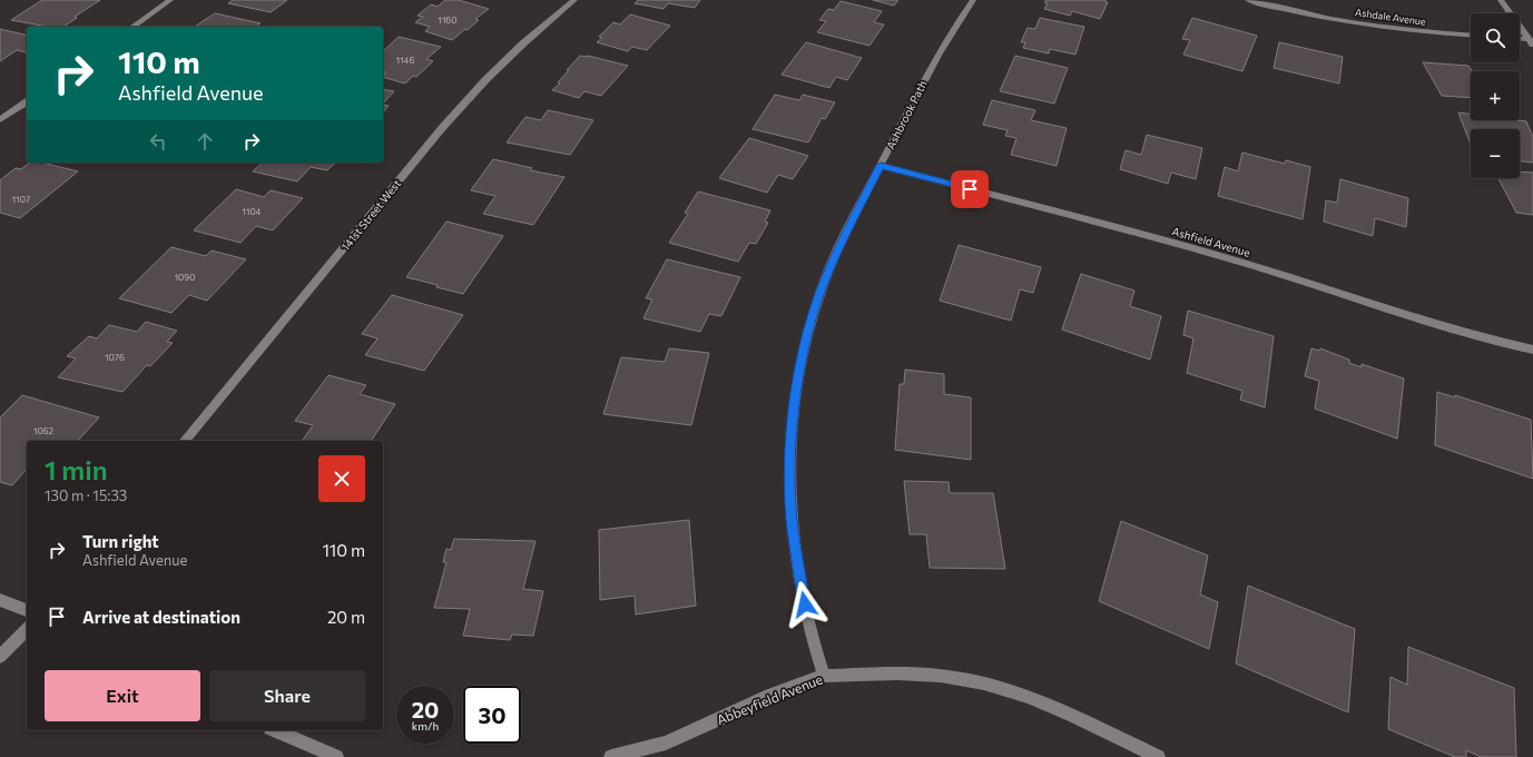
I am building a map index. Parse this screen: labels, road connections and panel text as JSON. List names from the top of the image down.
{
  "streets": {
    "street": [
      "Ashdale Avenue",
      "Ashbrook Path",
      "141st Street West",
      "Ashfield Avenue",
      "Abbeyfield Avenue"
    ]
  },
  "crossings": [
    ["Ashbrook Path", "Ashfield Avenue"],
    ["Ashbrook Path", "Abbeyfield Avenue"]
  ],
  "house_numbers": [
    "1160",
    "1146",
    "1107",
    "1104",
    "1090",
    "1076",
    "1062"
  ],
  "page": {
    "map_buttons": ["+", "−"],
    "turn": ["110 m", "Ashfield Avenue"],
    "heading": ["1 min", "130 m · 15:33"],
    "list": [
      {
        "name": "Turn right",
        "note": "Ashfield Avenue",
        "value": "110 m"
      },
      {
        "name": "Arrive at destination",
        "value": "20 m"
      }
    ],
    "buttons": ["Exit", "Share"],
    "speed": "20 km/h",
    "limit": "30"
  }
}
